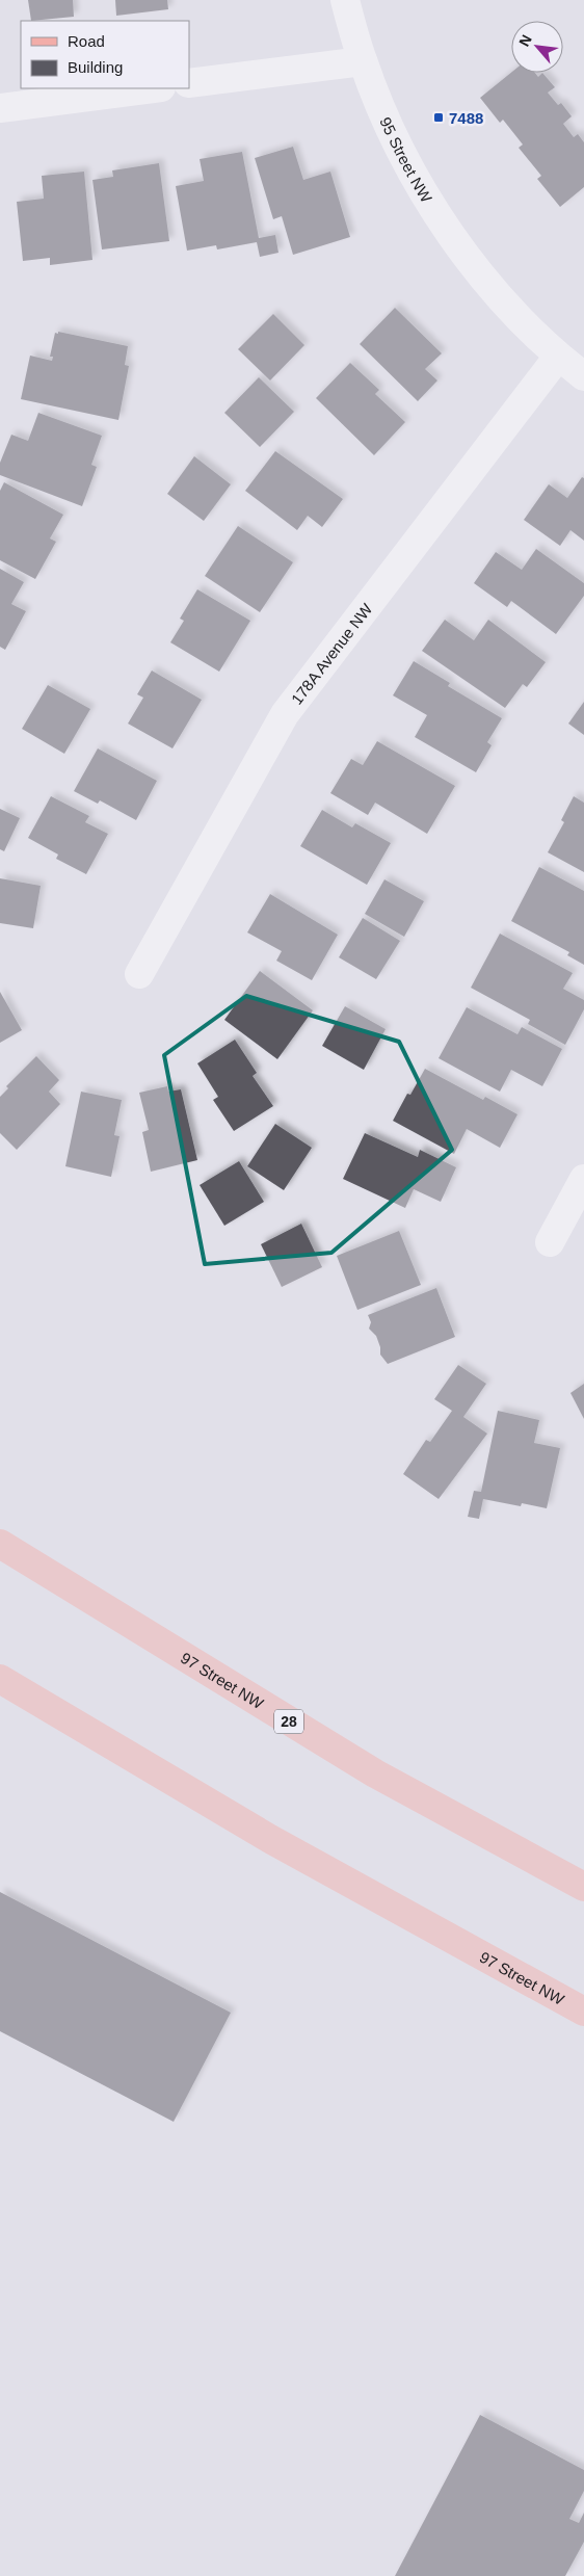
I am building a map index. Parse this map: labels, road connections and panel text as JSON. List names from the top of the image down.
{
  "streets": {
    "main road": ["97 Street NW", "28"],
    "street": ["95 Street NW", "178A Avenue NW"]
  },
  "crossings": [
    ["95 Street NW", "178A Avenue NW"]
  ],
  "places": {
    "transit": ["7488"]
  },
  "legend": ["Road", "Building"],
  "north": "top left"
}
